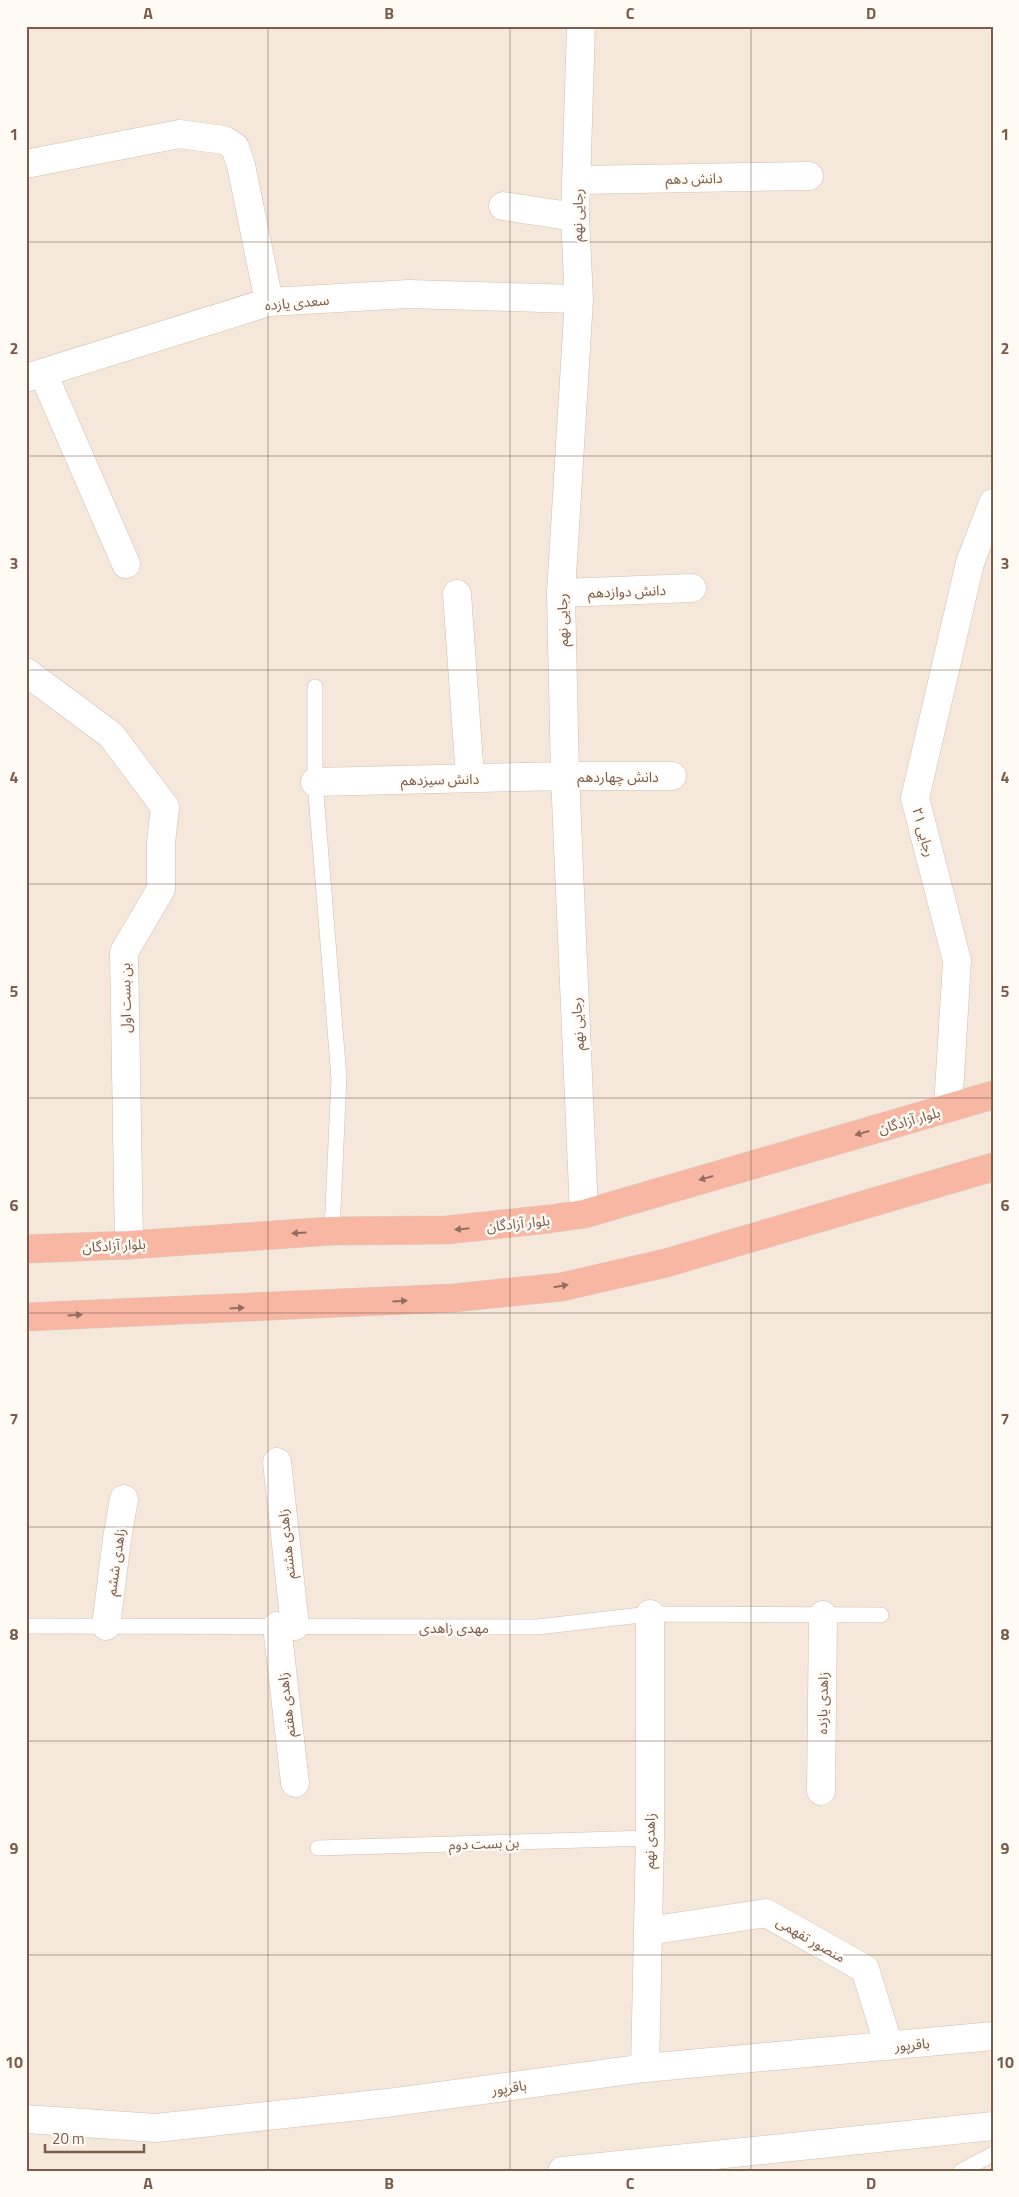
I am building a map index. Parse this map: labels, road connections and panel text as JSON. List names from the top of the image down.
{
  "streets": {
    "highway": ["بلوار آزادگان"],
    "street": [
      "دانش دهم",
      "رجایی نهم",
      "سعدی یازده",
      "دانش دوازدهم",
      "دانش چهاردهم",
      "دانش سیزدهم",
      "رجایی ۲۱",
      "بن بست اول",
      "زاهدی هشتم",
      "زاهدی ششم",
      "زاهدی یازده",
      "زاهدی هفتم",
      "زاهدی نهم",
      "منصور تفهمی",
      "باقرپور"
    ],
    "lane": ["مهدی زاهدی", "بن بست دوم"]
  },
  "crossings": [
    ["دانش دهم", "رجایی نهم"],
    ["رجایی نهم", "سعدی یازده"],
    ["رجایی نهم", "دانش دوازدهم"],
    ["رجایی نهم", "دانش چهاردهم"],
    ["رجایی نهم", "دانش سیزدهم"],
    ["رجایی نهم", "بلوار آزادگان"],
    ["دانش چهاردهم", "دانش سیزدهم"],
    ["رجایی ۲۱", "بلوار آزادگان"],
    ["بن بست اول", "بلوار آزادگان"],
    ["زاهدی هشتم", "مهدی زاهدی"],
    ["زاهدی هشتم", "زاهدی هفتم"],
    ["زاهدی ششم", "مهدی زاهدی"],
    ["مهدی زاهدی", "زاهدی یازده"],
    ["مهدی زاهدی", "زاهدی هفتم"],
    ["مهدی زاهدی", "زاهدی نهم"],
    ["زاهدی نهم", "بن بست دوم"],
    ["زاهدی نهم", "منصور تفهمی"],
    ["زاهدی نهم", "باقرپور"],
    ["منصور تفهمی", "باقرپور"]
  ],
  "scale_bar": "20 m",
  "grid": {
    "columns": [
      "A",
      "B",
      "C",
      "D"
    ],
    "rows": [
      "1",
      "2",
      "3",
      "4",
      "5",
      "6",
      "7",
      "8",
      "9",
      "10"
    ]
  }
}
